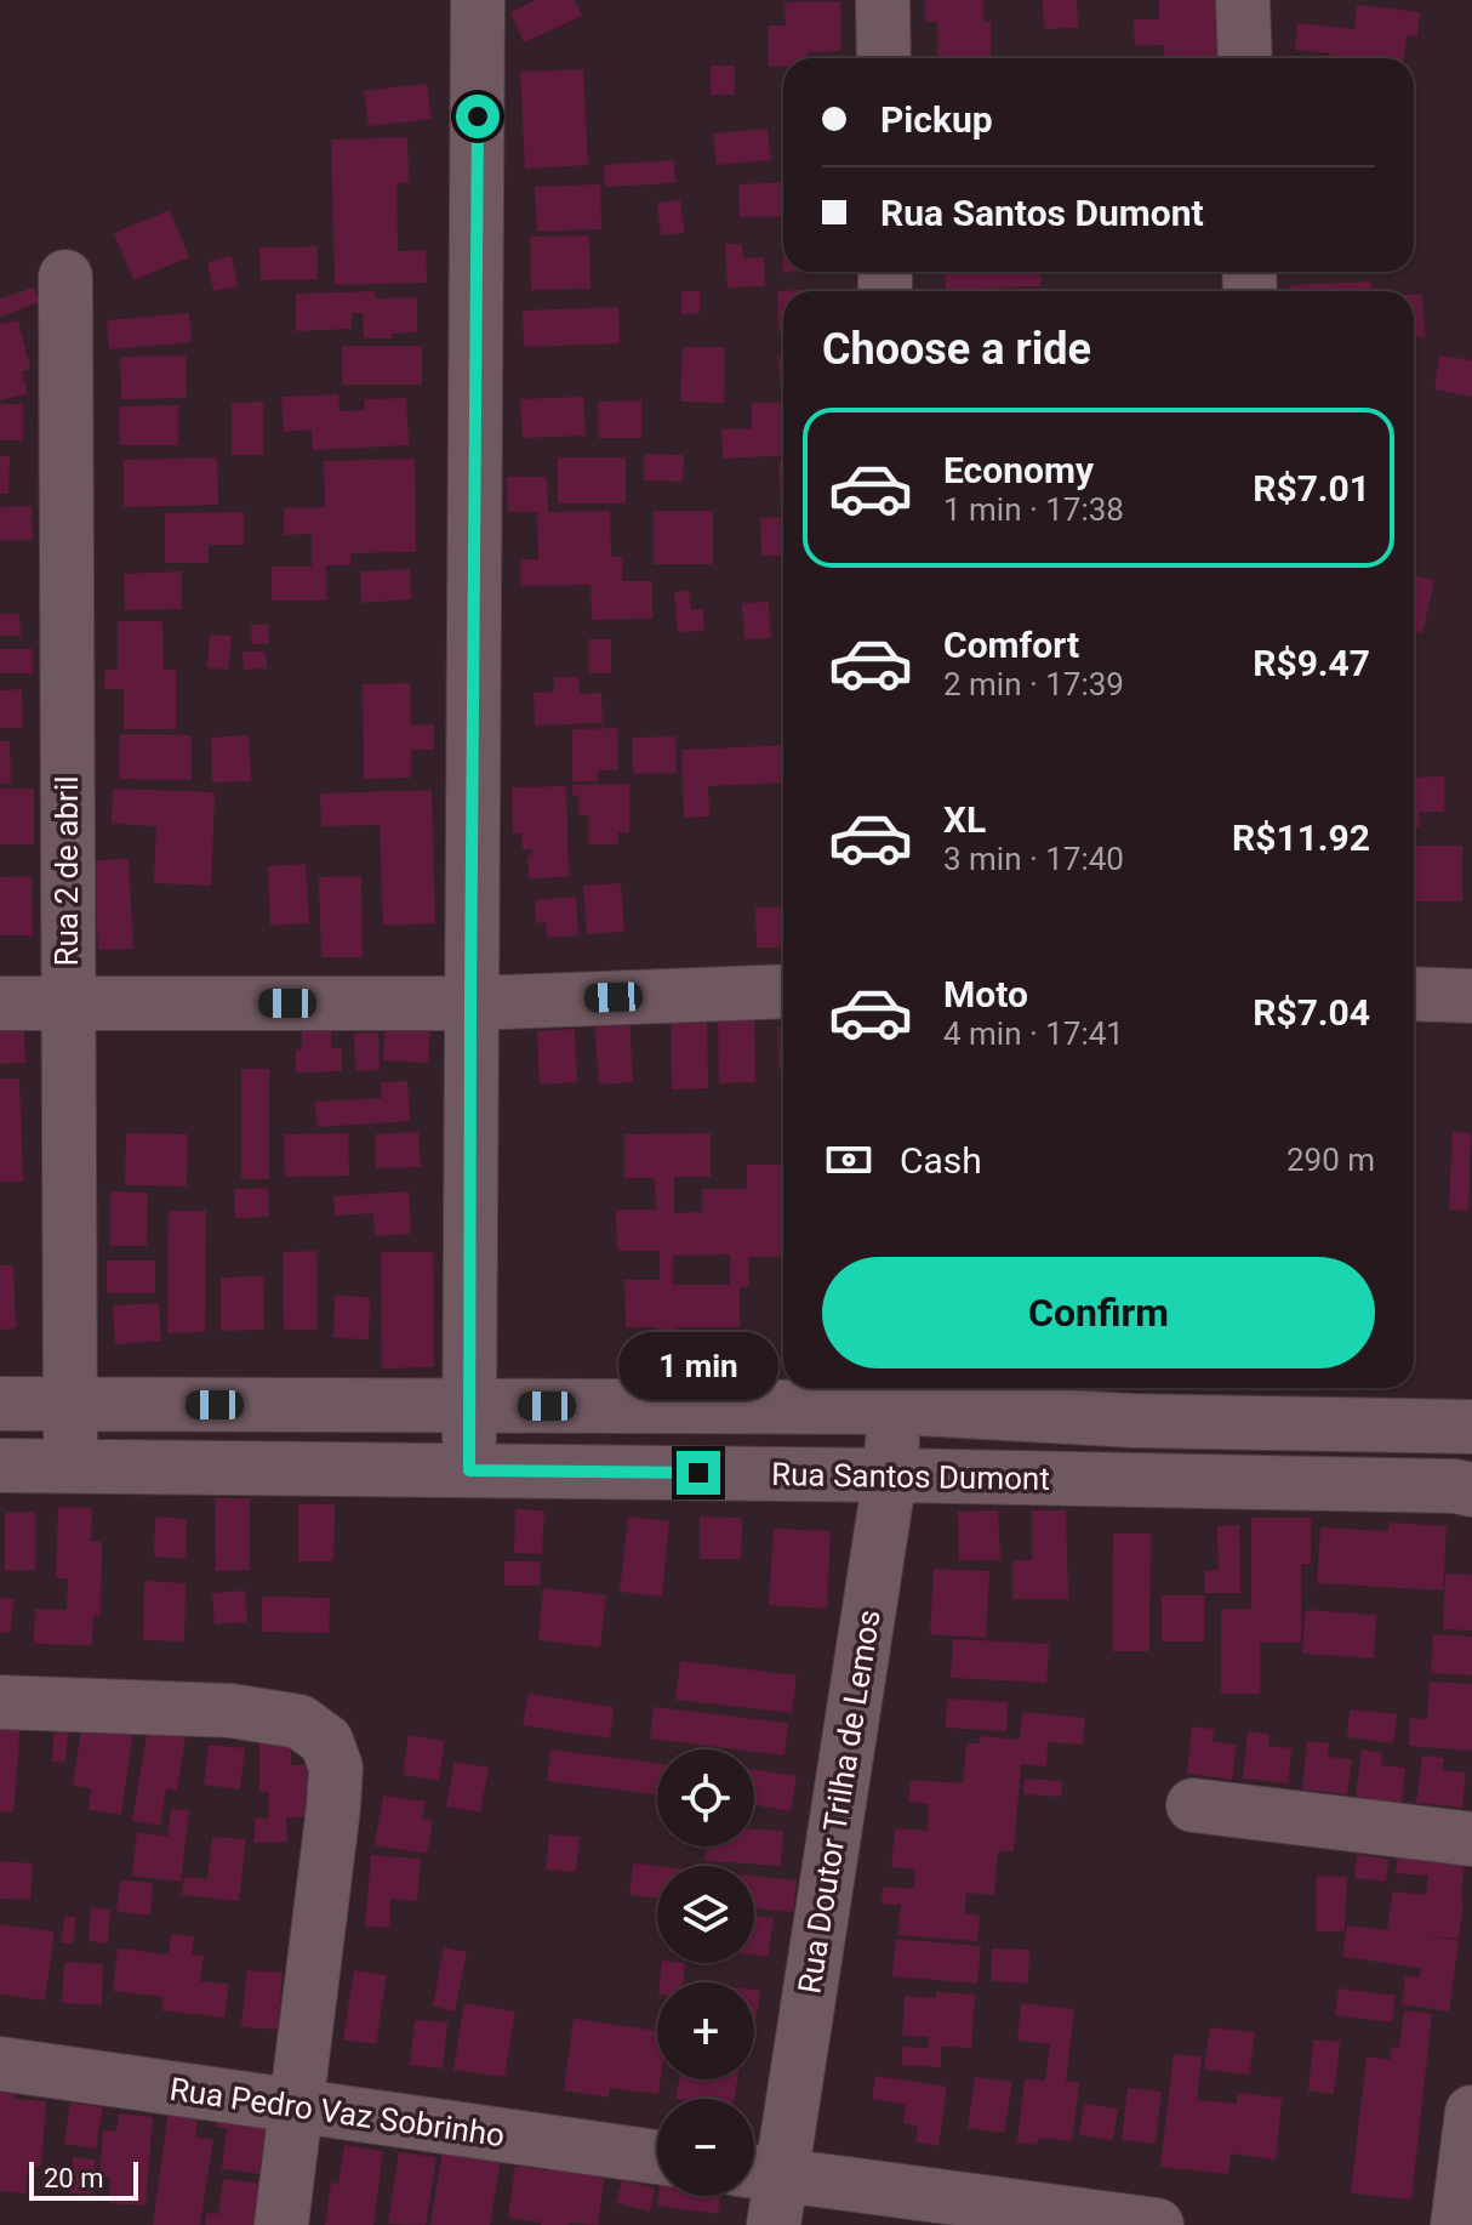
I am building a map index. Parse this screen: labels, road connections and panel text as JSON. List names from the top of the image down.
{
  "streets": {
    "street": [
      "Rua 2 de abril",
      "Rua Santos Dumont",
      "Rua Doutor Trilha de Lemos",
      "Rua Pedro Vaz Sobrinho"
    ]
  },
  "crossings": [
    ["Rua 2 de abril", "Rua Santos Dumont"],
    ["Rua Santos Dumont", "Rua Doutor Trilha de Lemos"]
  ],
  "scale_bar": "20 m",
  "page": {
    "banner": ["Pickup", "Rua Santos Dumont"],
    "heading": "Choose a ride",
    "list": [
      {
        "name": "Economy",
        "note": "1 min · 17:38",
        "value": "R$7.01"
      },
      {
        "name": "Comfort",
        "note": "2 min · 17:39",
        "value": "R$9.47"
      },
      {
        "name": "XL",
        "note": "3 min · 17:40",
        "value": "R$11.92"
      },
      {
        "name": "Moto",
        "note": "4 min · 17:41",
        "value": "R$7.04"
      }
    ],
    "pay": ["Cash", "290 m"],
    "buttons": "Confirm",
    "bubble": "1 min",
    "map_buttons": ["+", "−"],
    "scale": "20 m"
  }
}
